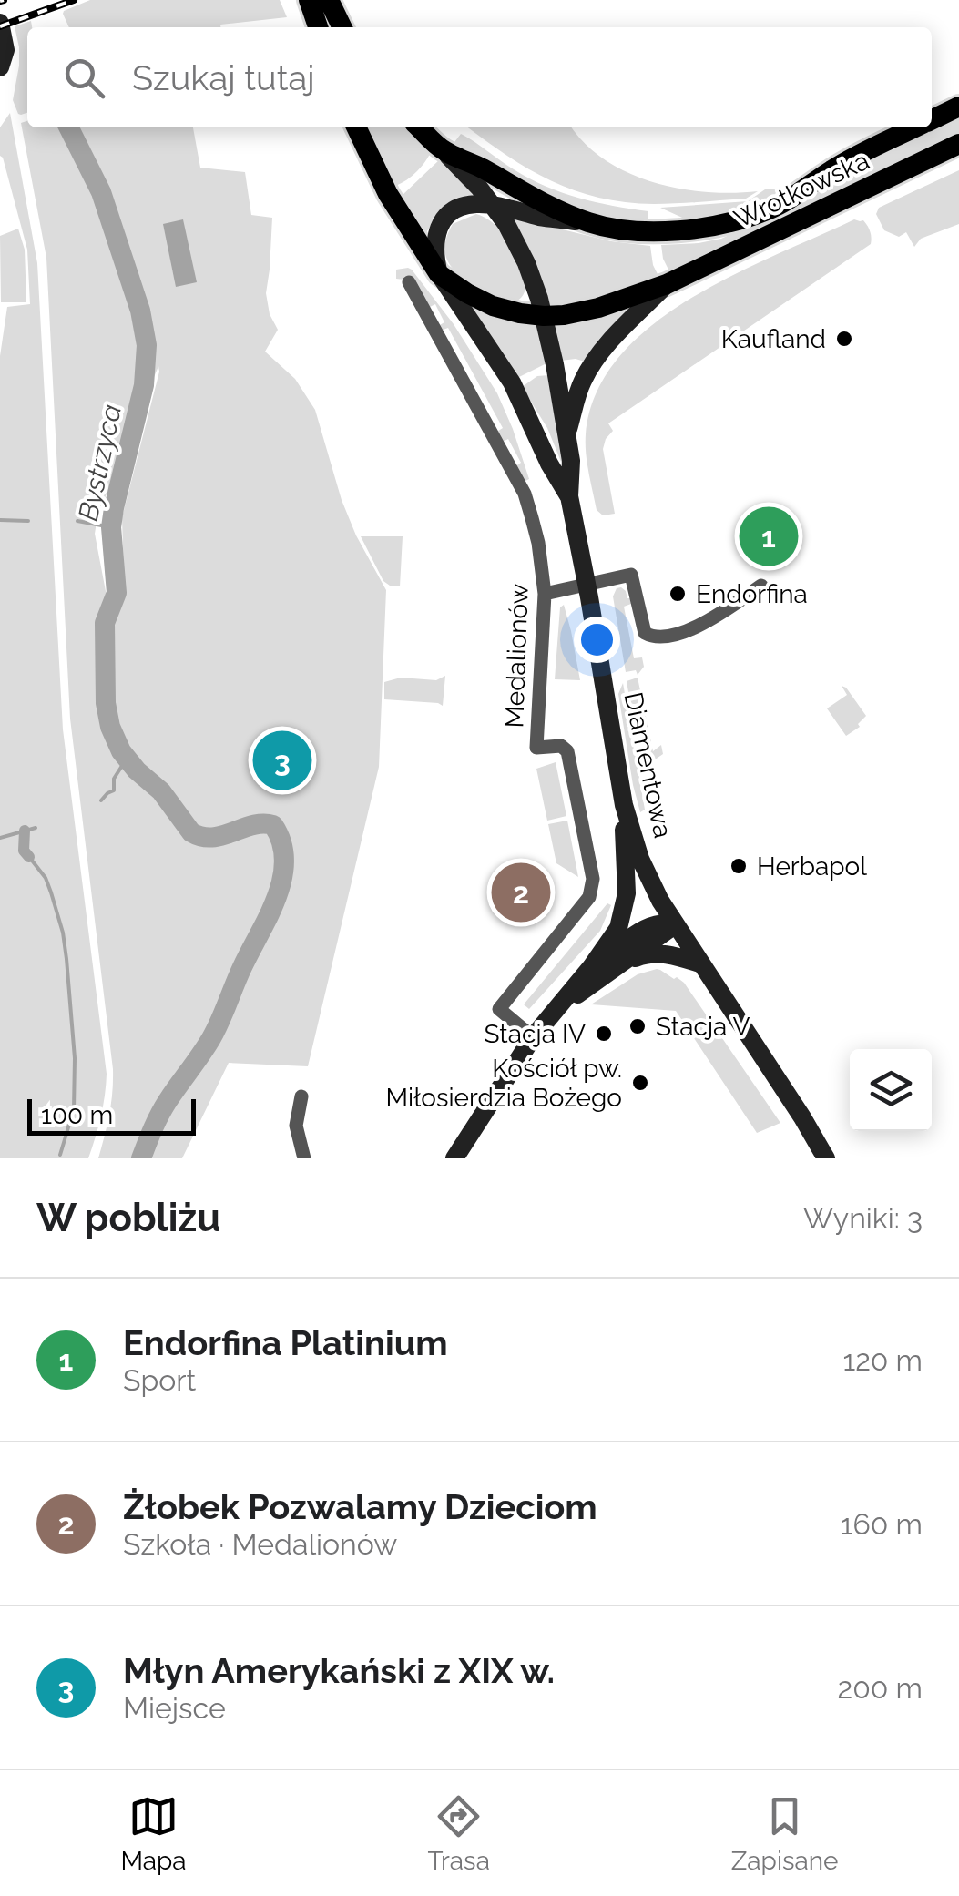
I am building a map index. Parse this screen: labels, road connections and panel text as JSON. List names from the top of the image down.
{
  "streets": {
    "main road": ["Wrotkowska", "Diamentowa"],
    "street": ["Medalionów"]
  },
  "crossings": [
    ["Wrotkowska", "Diamentowa"]
  ],
  "water": ["Bystrzyca"],
  "places": [
    "Kaufland",
    "Endorfina",
    "Herbapol",
    "Stacja V",
    "Stacja IV",
    "Kościół pw. Miłosierdzia Bożego"
  ],
  "scale_bar": "100 m",
  "page": {
    "search": "Szukaj tutaj",
    "pins": ["1", "3", "2"],
    "scale": "100 m",
    "heading": ["W pobliżu", "Wyniki: 3"],
    "list": [
      {
        "mark": "1",
        "name": "Endorfina Platinium",
        "note": "Sport",
        "value": "120 m"
      },
      {
        "mark": "2",
        "name": "Żłobek Pozwalamy Dzieciom",
        "note": "Szkoła · Medalionów",
        "value": "160 m"
      },
      {
        "mark": "3",
        "name": "Młyn Amerykański z XIX w.",
        "note": "Miejsce",
        "value": "200 m"
      }
    ],
    "nav": ["Mapa", "Trasa", "Zapisane"]
  }
}
